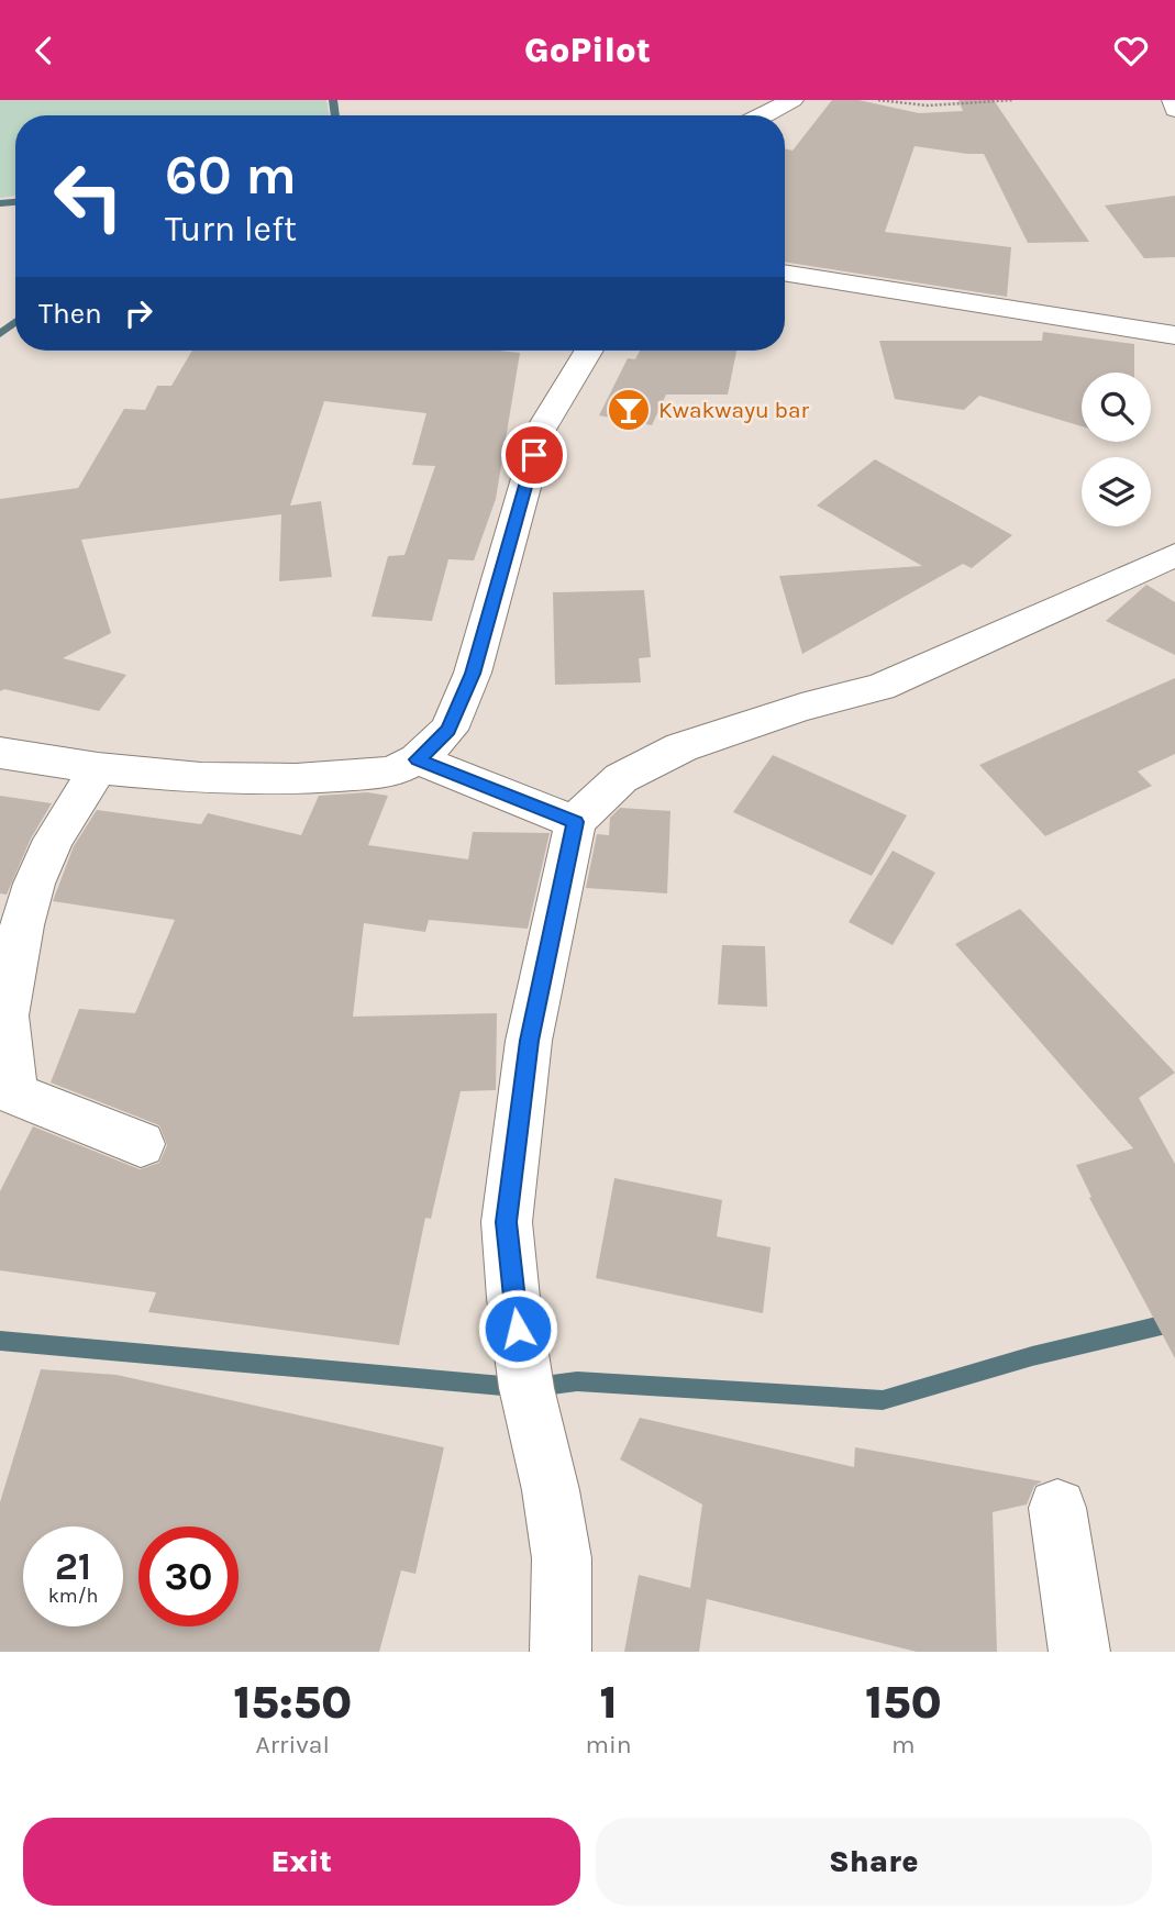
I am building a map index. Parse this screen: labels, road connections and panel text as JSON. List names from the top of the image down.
{
  "places": {
    "bar": ["Kwakwayu bar"]
  },
  "page": {
    "header": "GoPilot",
    "turn": ["60 m", "Turn left"],
    "then": "Then",
    "speed": "21 km/h",
    "limit": "30",
    "eta": [
      "15:50",
      "Arrival",
      "1",
      "min",
      "150",
      "m"
    ],
    "buttons": ["Exit", "Share"]
  }
}
